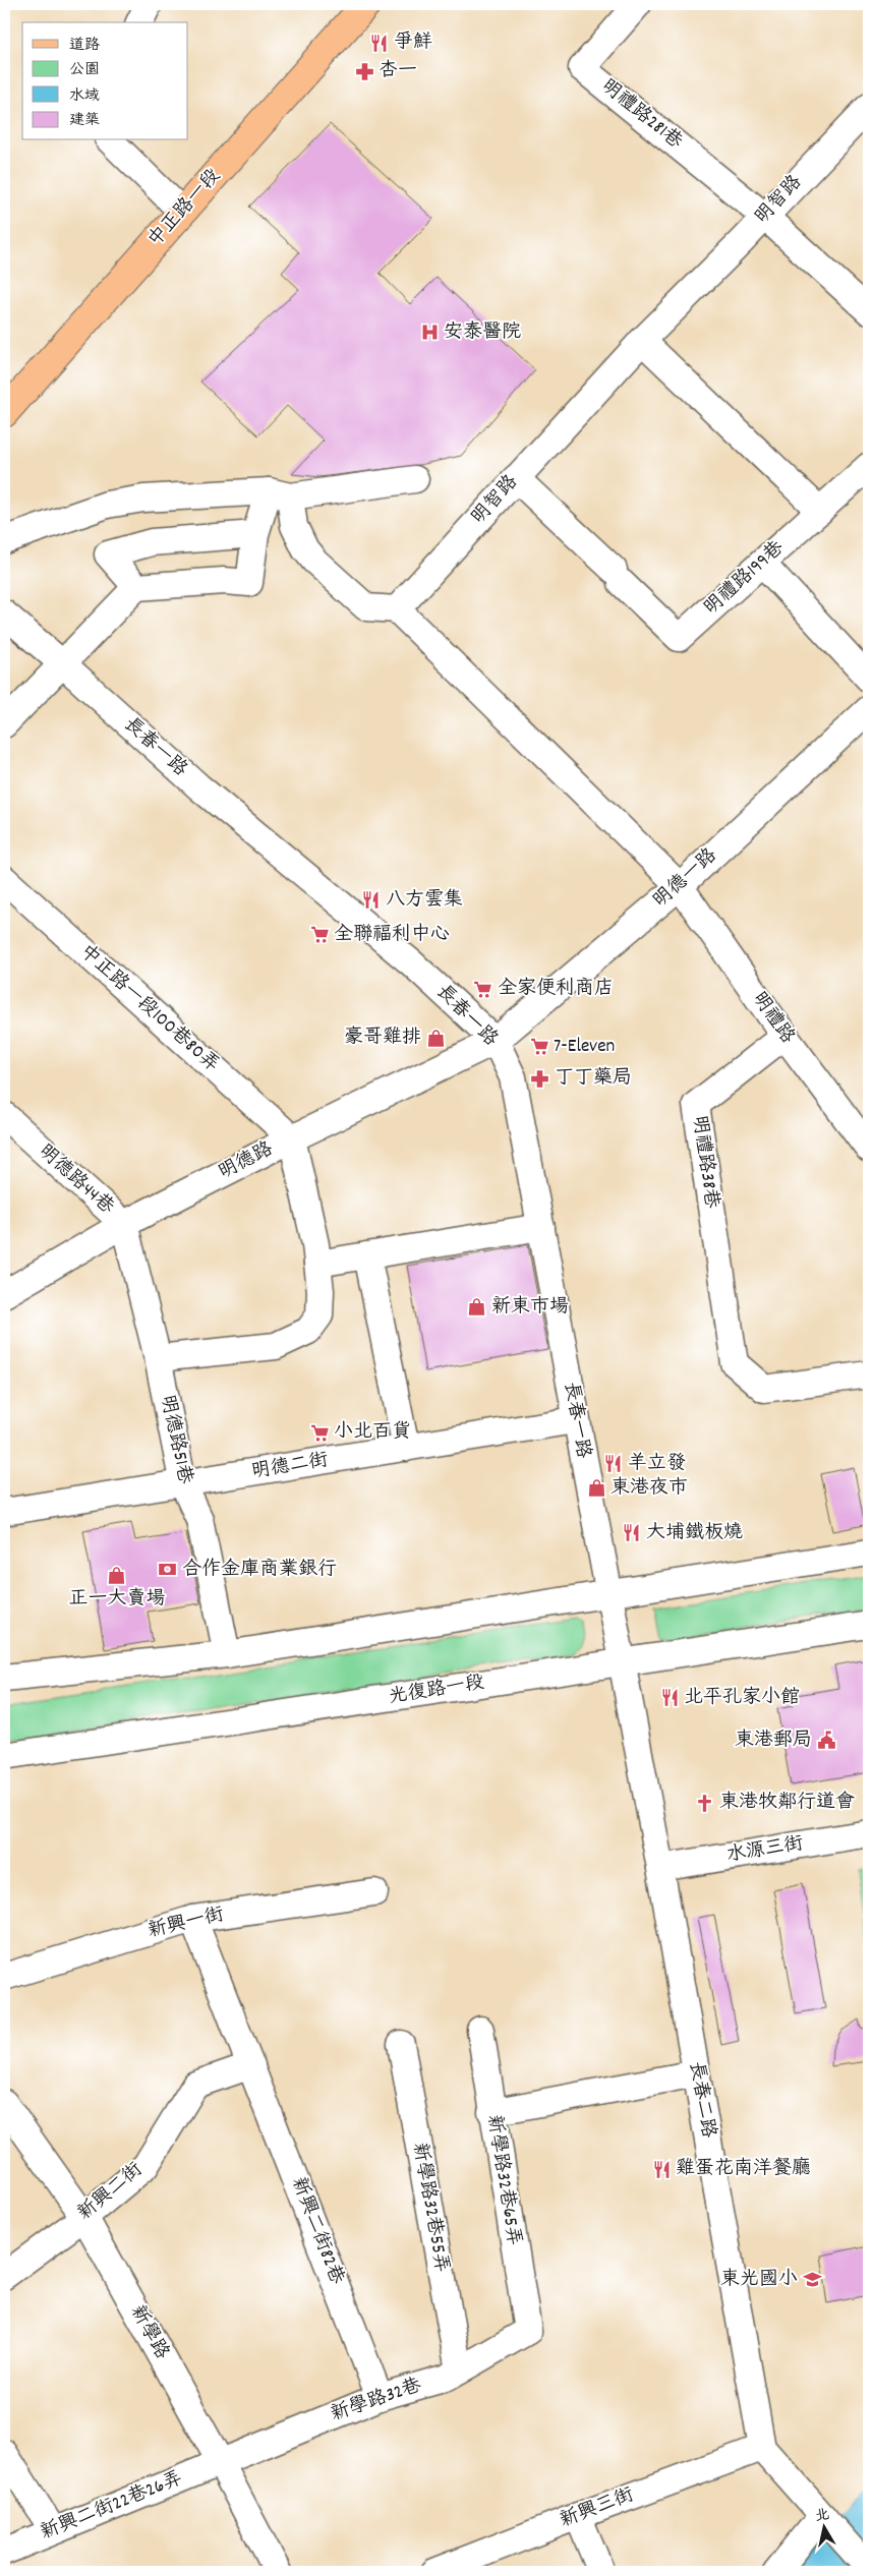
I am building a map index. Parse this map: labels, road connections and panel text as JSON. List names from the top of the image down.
{
  "streets": {
    "main road": ["中正路一段"],
    "street": [
      "明禮路281巷",
      "明智路",
      "明禮路199巷",
      "長春一路",
      "明德一路",
      "中正路一段100巷80弄",
      "明禮路",
      "明德路",
      "明禮路38巷",
      "明德路44巷",
      "明德路51巷",
      "明德二街",
      "光復路一段",
      "水源三街",
      "新興一街",
      "長春二路",
      "新學路32巷65弄",
      "新興二街",
      "新學路32巷55弄",
      "新興二街82巷",
      "新學路",
      "新學路32巷",
      "新興二街22巷26弄",
      "新興三街"
    ]
  },
  "crossings": [
    ["明禮路281巷", "明智路"],
    ["明智路", "明禮路199巷"],
    ["長春一路", "明德一路"],
    ["長春一路", "明德路"],
    ["長春一路", "明德二街"],
    ["長春一路", "光復路一段"],
    ["長春一路", "長春二路"],
    ["明德一路", "明禮路"],
    ["明德一路", "明德路"],
    ["中正路一段100巷80弄", "明德路"],
    ["明禮路", "明禮路38巷"],
    ["明德路", "明德路44巷"],
    ["明德路", "明德路51巷"],
    ["明德路44巷", "明德路51巷"],
    ["明德路51巷", "明德二街"],
    ["光復路一段", "長春二路"],
    ["水源三街", "長春二路"],
    ["新興一街", "新興二街82巷"],
    ["長春二路", "新興三街"],
    ["新學路32巷65弄", "新學路32巷"],
    ["新興二街", "新興二街82巷"],
    ["新興二街", "新學路"],
    ["新學路32巷55弄", "新學路32巷"],
    ["新興二街82巷", "新學路32巷"],
    ["新學路", "新學路32巷"],
    ["新學路", "新興二街22巷26弄"],
    ["新學路32巷", "新興二街22巷26弄"]
  ],
  "places": {
    "restaurant": [
      "爭鮮",
      "八方雲集",
      "羊立發",
      "大埔鐵板燒",
      "北平孔家小館",
      "雞蛋花南洋餐廳"
    ],
    "pharmacy": ["杏一", "丁丁藥局"],
    "hospital": ["安泰醫院"],
    "supermarket": [
      "全聯福利中心",
      "全家便利商店",
      "7-Eleven",
      "小北百貨"
    ],
    "shop": [
      "豪哥雞排",
      "新東市場",
      "東港夜市",
      "正一大賣場"
    ],
    "bank": ["合作金庫商業銀行"],
    "public building": ["東港郵局"],
    "church": ["東港牧鄰行道會"],
    "school or university": ["東光國小"]
  },
  "legend": [
    "道路",
    "公園",
    "水域",
    "建築"
  ],
  "north": "top"
}
